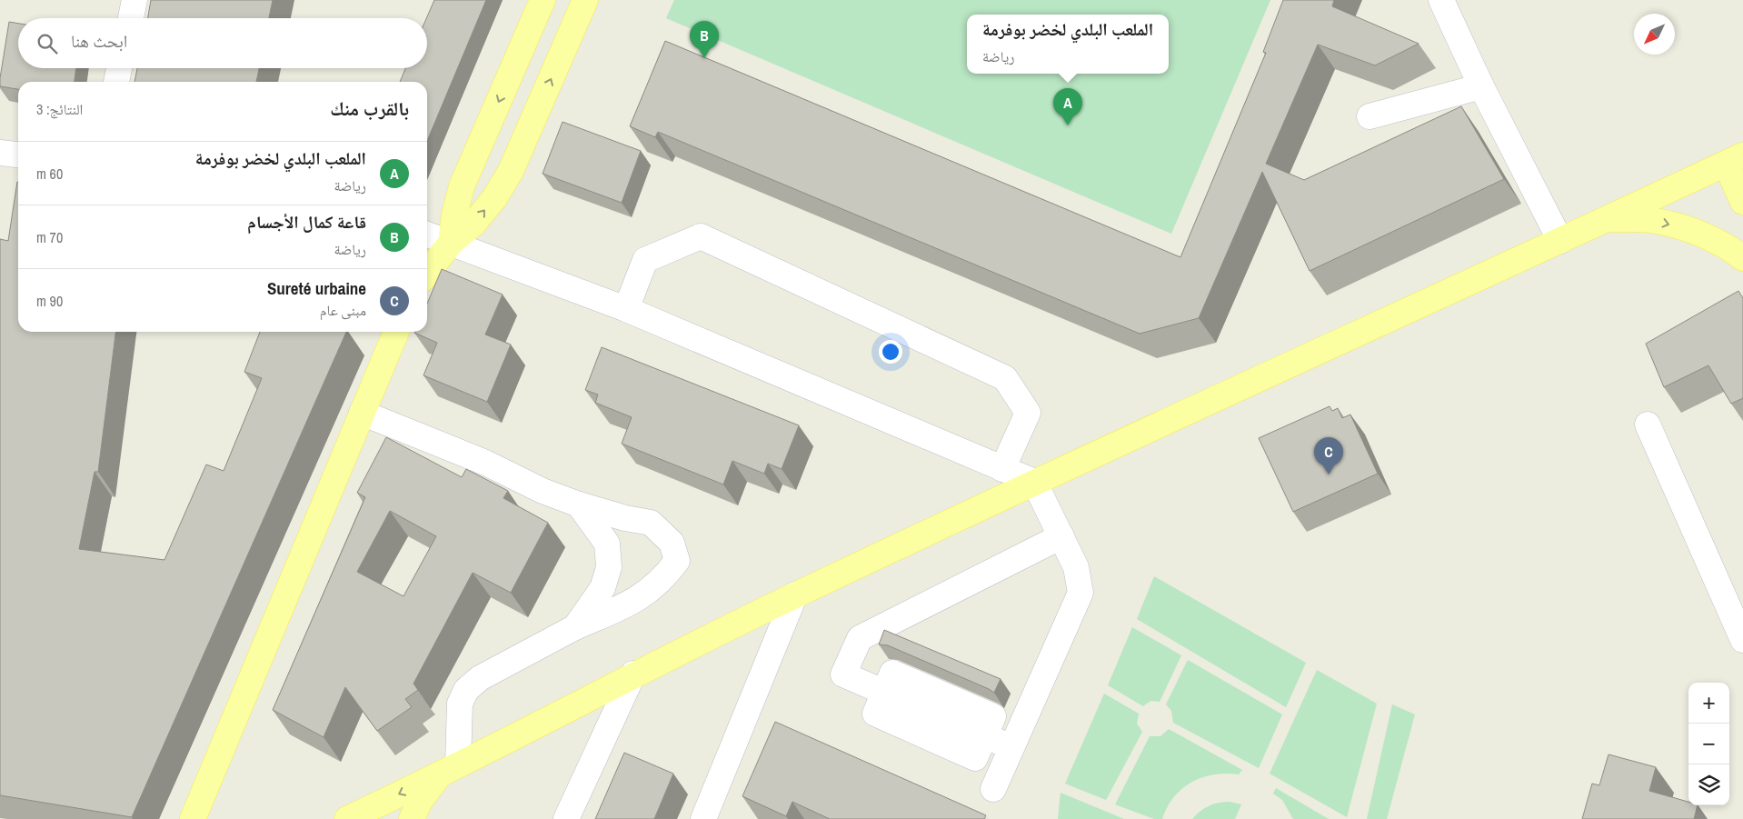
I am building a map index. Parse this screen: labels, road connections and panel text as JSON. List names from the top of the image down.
{
  "north": "bottom left",
  "page": {
    "popup": ["الملعب البلدي لخضر بوفرمة", "رياضة"],
    "search": "ابحث هنا",
    "pins": ["B", "A", "C"],
    "heading": ["بالقرب منك", "النتائج: 3"],
    "list": [
      {
        "mark": "A",
        "name": "الملعب البلدي لخضر بوفرمة",
        "note": "رياضة",
        "value": "60 m"
      },
      {
        "mark": "B",
        "name": "قاعة كمال الأجسام",
        "note": "رياضة",
        "value": "70 m"
      },
      {
        "mark": "C",
        "name": "Sureté urbaine",
        "note": "مبنى عام",
        "value": "90 m"
      }
    ],
    "map_buttons": ["+", "−"]
  }
}
